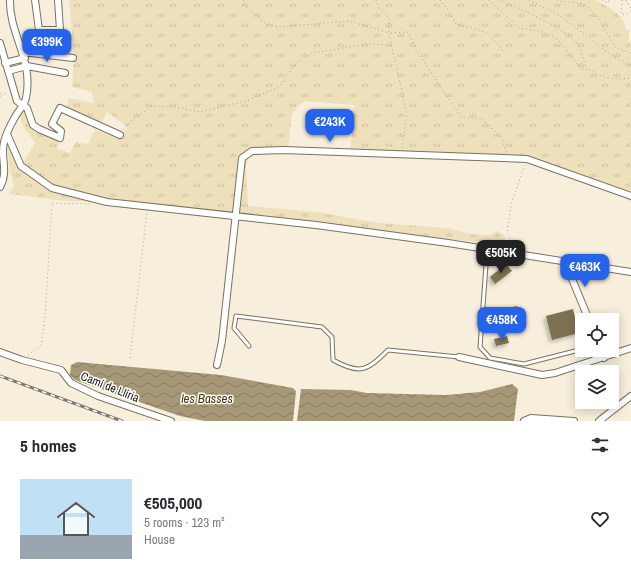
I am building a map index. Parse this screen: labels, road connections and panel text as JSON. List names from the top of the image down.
{
  "streets": {
    "street": ["Camí de Llíria"]
  },
  "water": ["les Basses"],
  "page": {
    "price": [
      "€399K",
      "€243K",
      "€505K",
      "€463K",
      "€458K"
    ],
    "heading": "5 homes",
    "list": [
      {
        "name": "€505,000",
        "note": "5 rooms · 123 m² · House"
      }
    ]
  }
}
